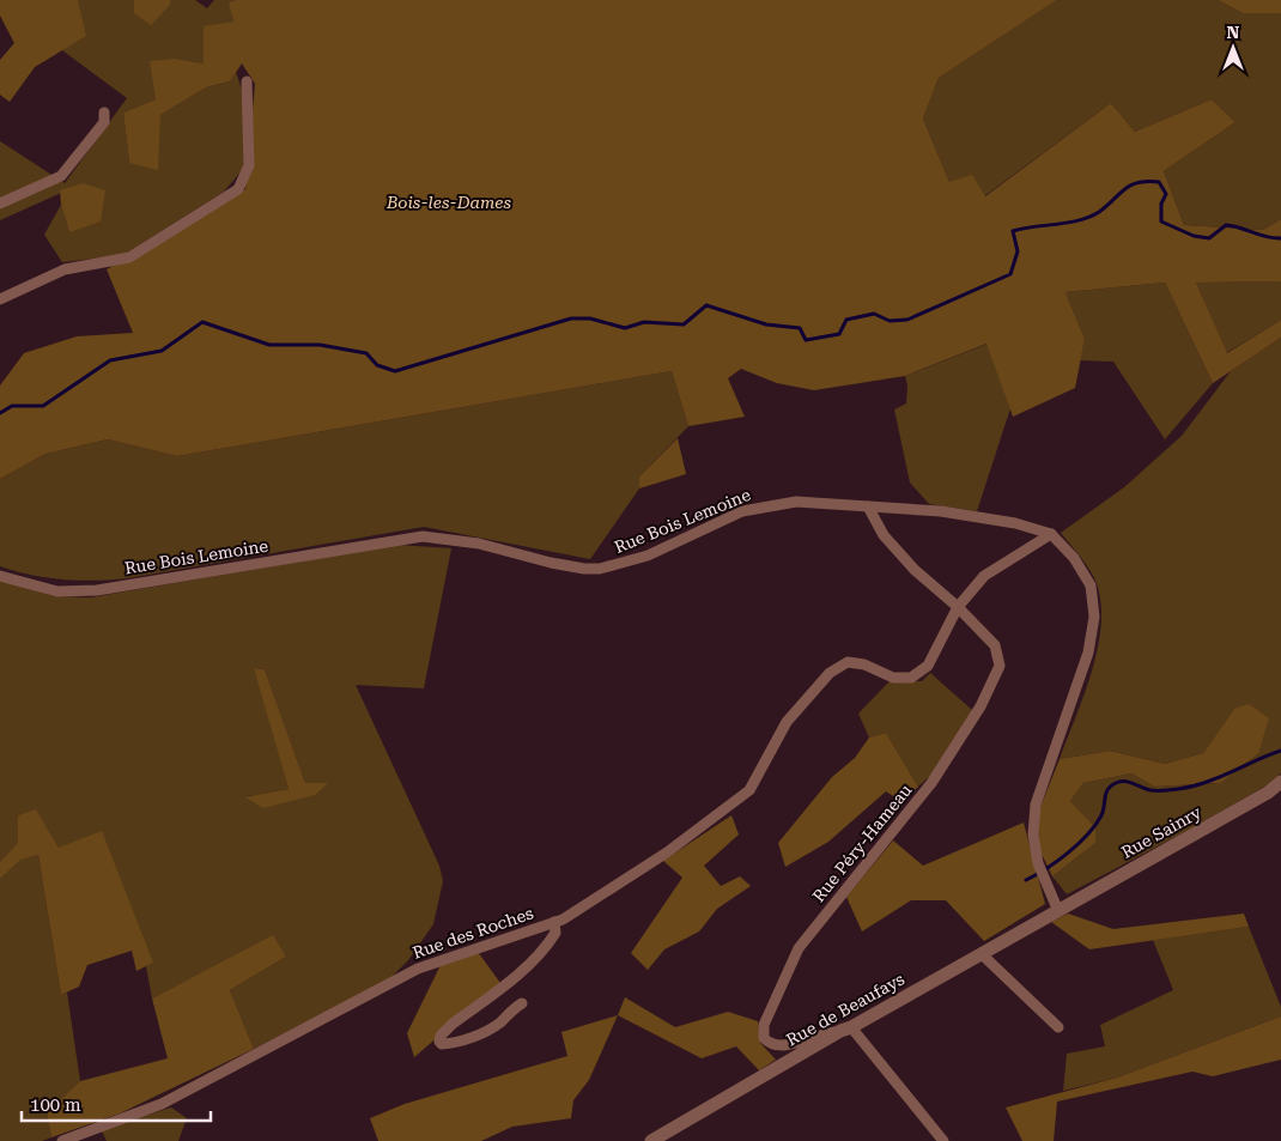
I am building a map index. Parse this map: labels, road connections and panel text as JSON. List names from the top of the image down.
{
  "streets": {
    "street": [
      "Rue Bois Lemoine",
      "Rue Sainry",
      "Rue Péry-Hameau",
      "Rue des Roches",
      "Rue de Beaufays"
    ]
  },
  "crossings": [
    ["Rue Bois Lemoine", "Rue Sainry"],
    ["Rue Bois Lemoine", "Rue Péry-Hameau"],
    ["Rue Bois Lemoine", "Rue de Beaufays"],
    ["Rue Sainry", "Rue de Beaufays"],
    ["Rue Péry-Hameau", "Rue des Roches"],
    ["Rue Péry-Hameau", "Rue de Beaufays"]
  ],
  "parks": ["Bois-les-Dames"],
  "scale_bar": "100 m",
  "north": "top"
}
